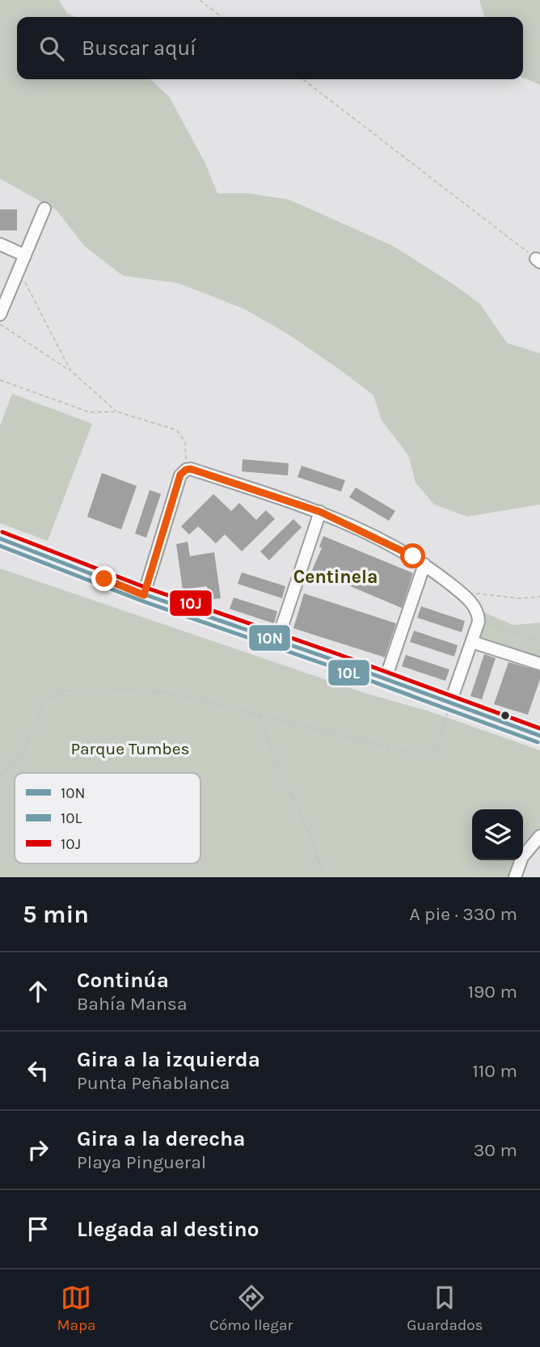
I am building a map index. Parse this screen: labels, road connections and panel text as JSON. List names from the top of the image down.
{
  "districts": ["Centinela"],
  "parks": ["Parque Tumbes"],
  "lines": ["transit line 10J", "transit line 10N", "transit line 10L"],
  "legend": ["10N", "10L", "10J"],
  "page": {
    "search": "Buscar aquí",
    "heading": ["5 min", "A pie · 330 m"],
    "list": [
      ["Continúa", "Bahía Mansa", "190 m"],
      ["Gira a la izquierda", "Punta Peñablanca", "110 m"],
      ["Gira a la derecha", "Playa Pingueral", "30 m"],
      "Llegada al destino"
    ],
    "nav": ["Mapa", "Cómo llegar", "Guardados"]
  }
}
